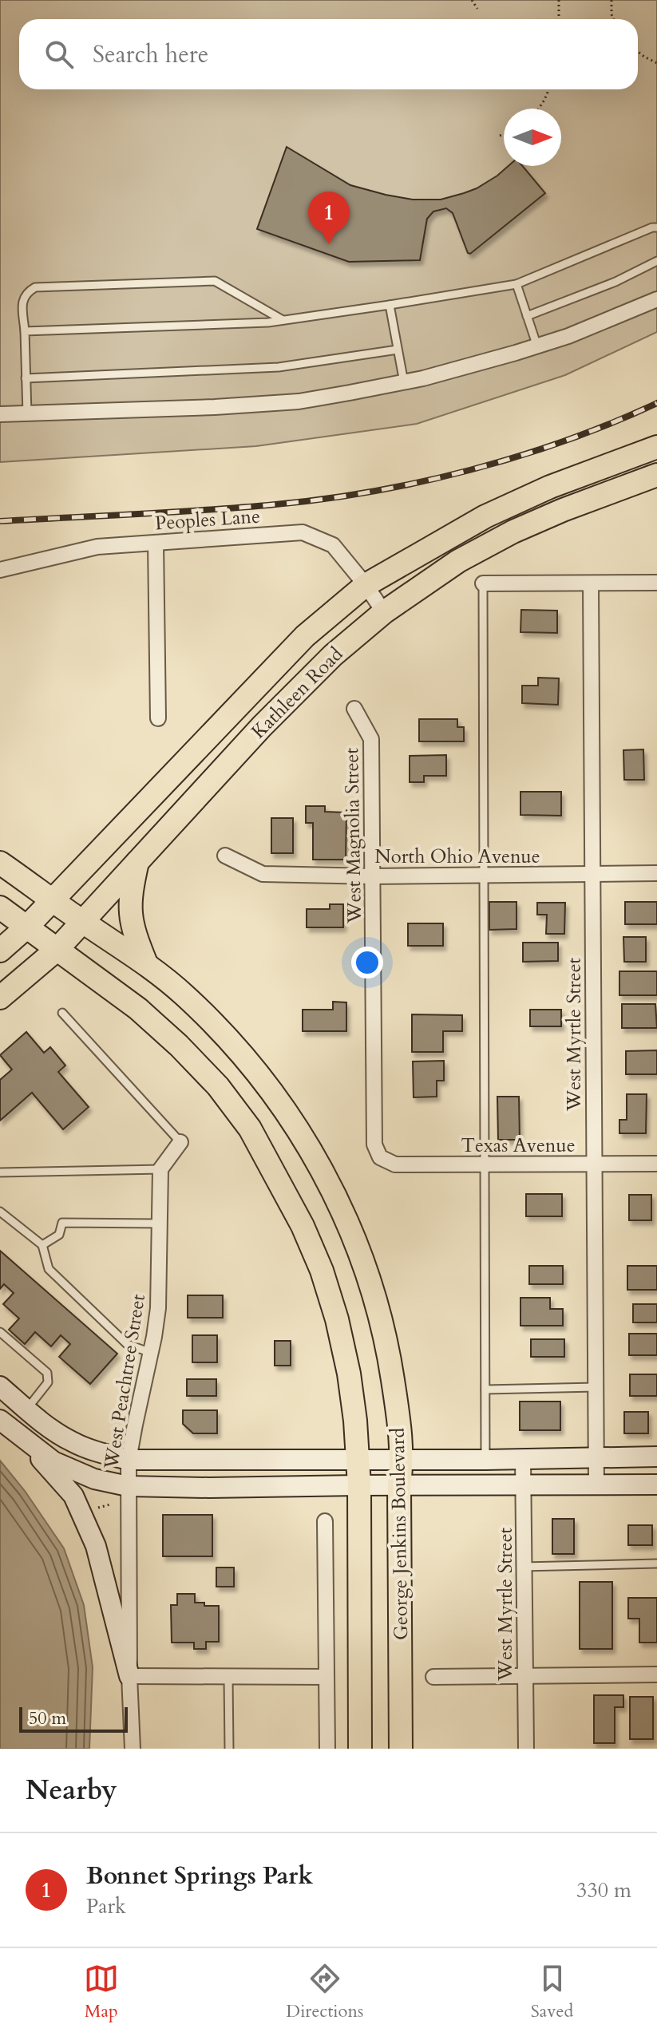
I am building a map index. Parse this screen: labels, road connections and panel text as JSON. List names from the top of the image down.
{
  "streets": {
    "main road": ["Kathleen Road", "George Jenkins Boulevard"],
    "street": [
      "Peoples Lane",
      "West Magnolia Street",
      "North Ohio Avenue",
      "West Myrtle Street",
      "Texas Avenue",
      "West Peachtree Street"
    ]
  },
  "crossings": [
    ["Peoples Lane", "Kathleen Road"],
    ["Kathleen Road", "George Jenkins Boulevard"],
    ["West Magnolia Street", "North Ohio Avenue"],
    ["West Magnolia Street", "Texas Avenue"],
    ["North Ohio Avenue", "West Myrtle Street"],
    ["West Myrtle Street", "Texas Avenue"]
  ],
  "scale_bar": "50 m",
  "north": "right",
  "page": {
    "search": "Search here",
    "pins": "1",
    "scale": "50 m",
    "heading": "Nearby",
    "list": [
      {
        "mark": "1",
        "name": "Bonnet Springs Park",
        "note": "Park",
        "value": "330 m"
      }
    ],
    "nav": ["Map", "Directions", "Saved"]
  }
}
